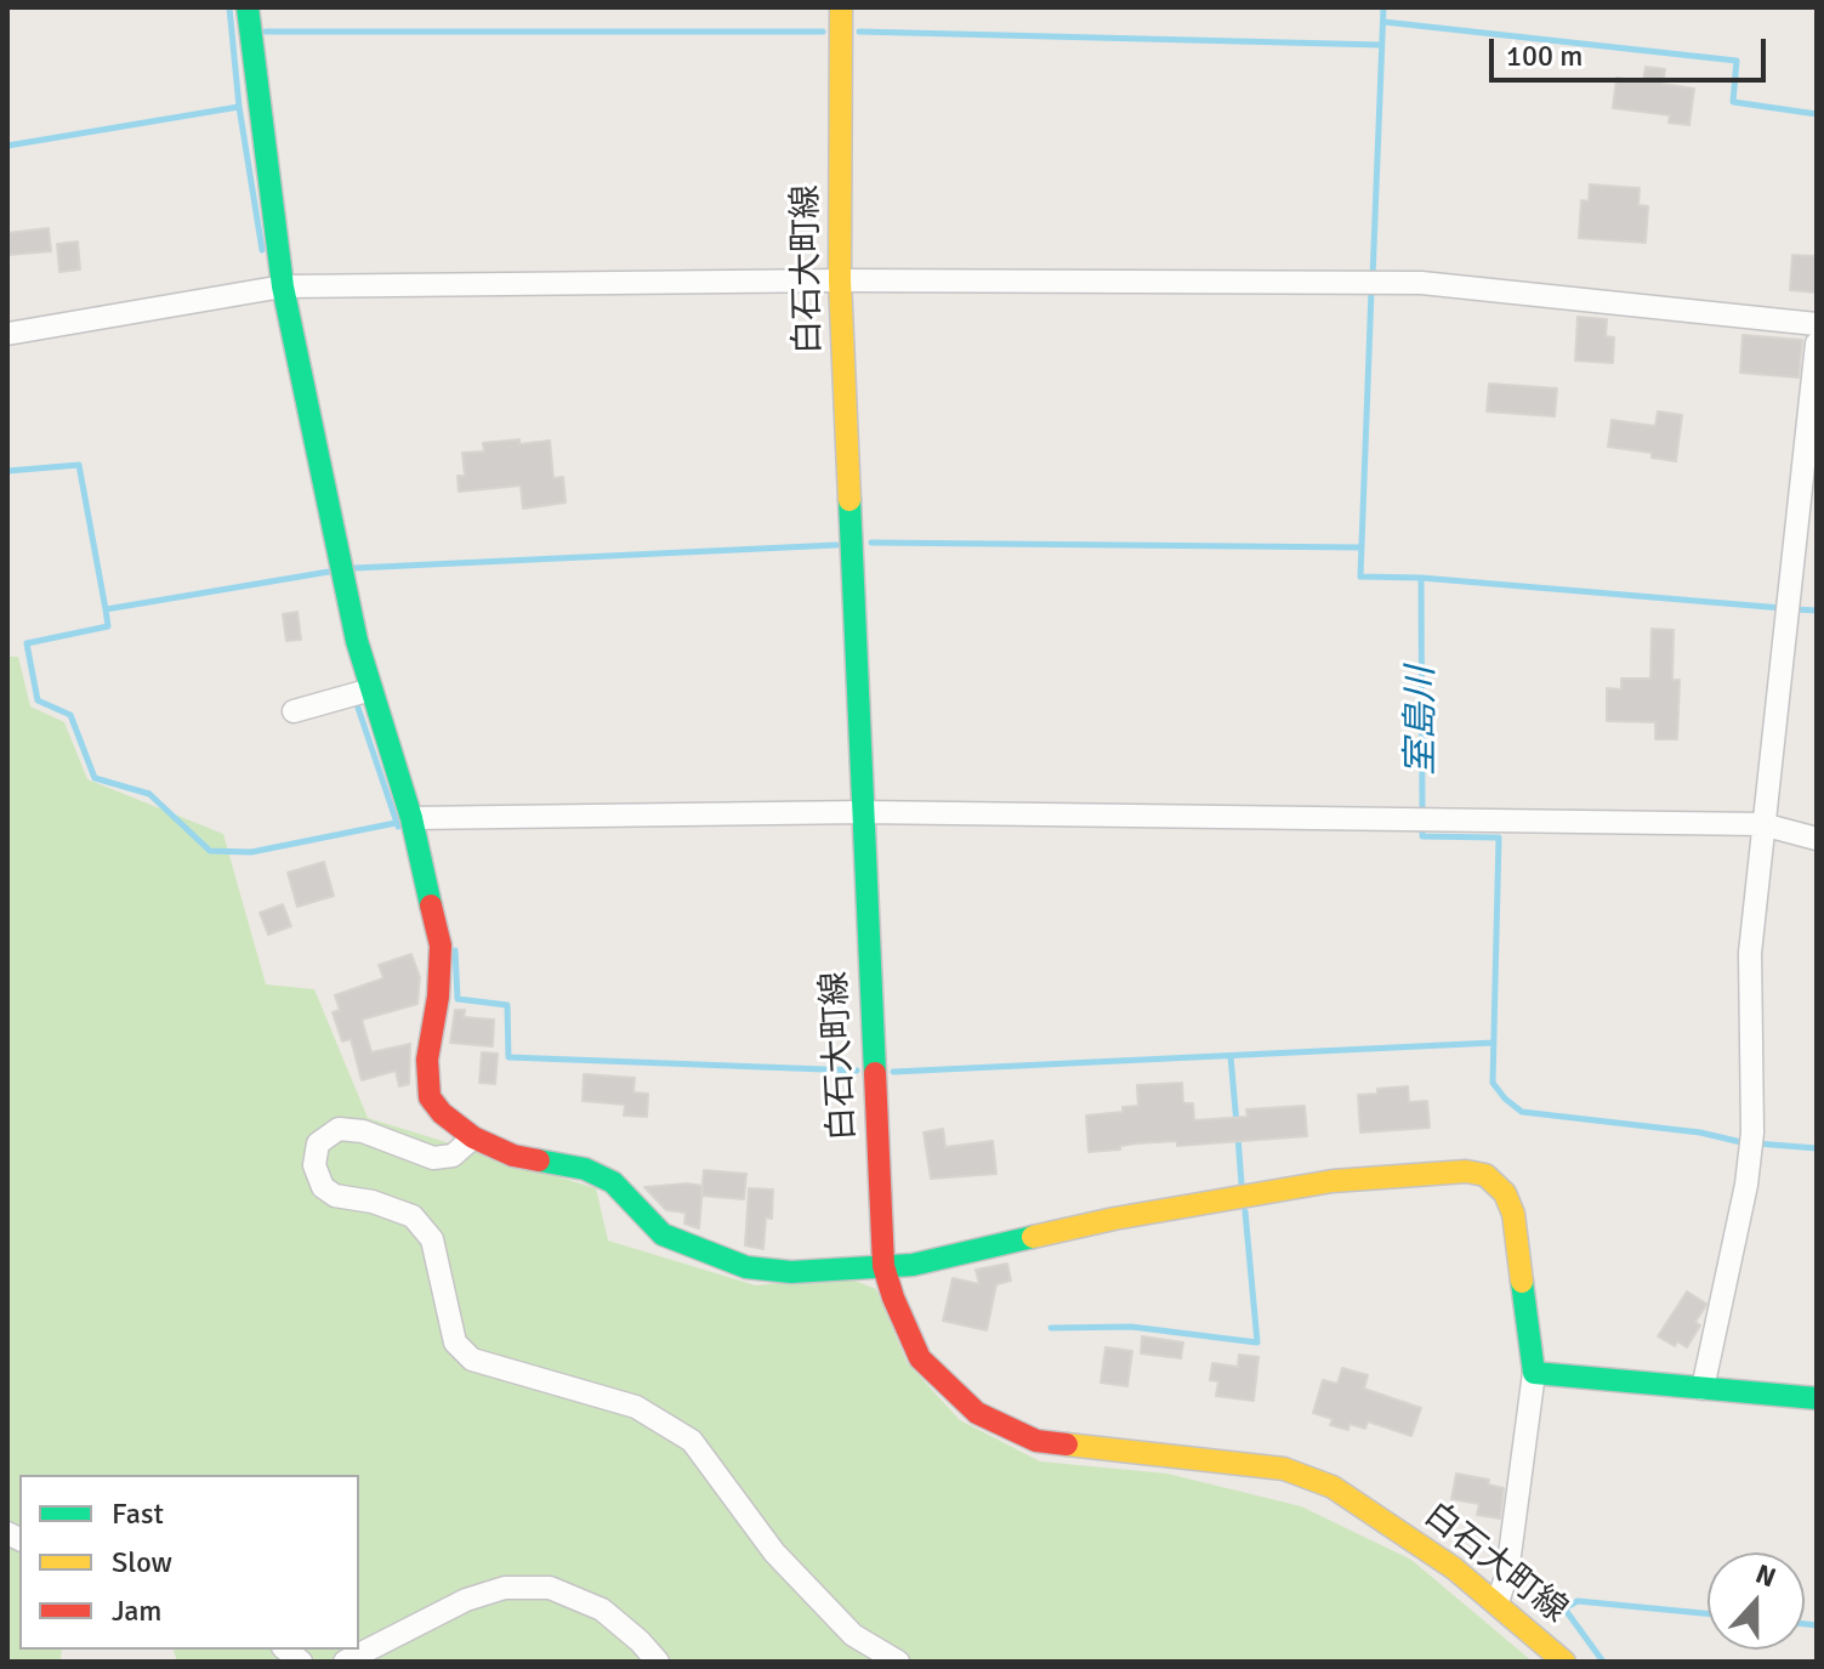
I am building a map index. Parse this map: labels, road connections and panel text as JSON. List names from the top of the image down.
{
  "streets": {
    "street": ["白石大町線"]
  },
  "water": ["室島川"],
  "legend": ["Fast", "Slow", "Jam"],
  "scale_bar": "100 m",
  "north": "top"
}
